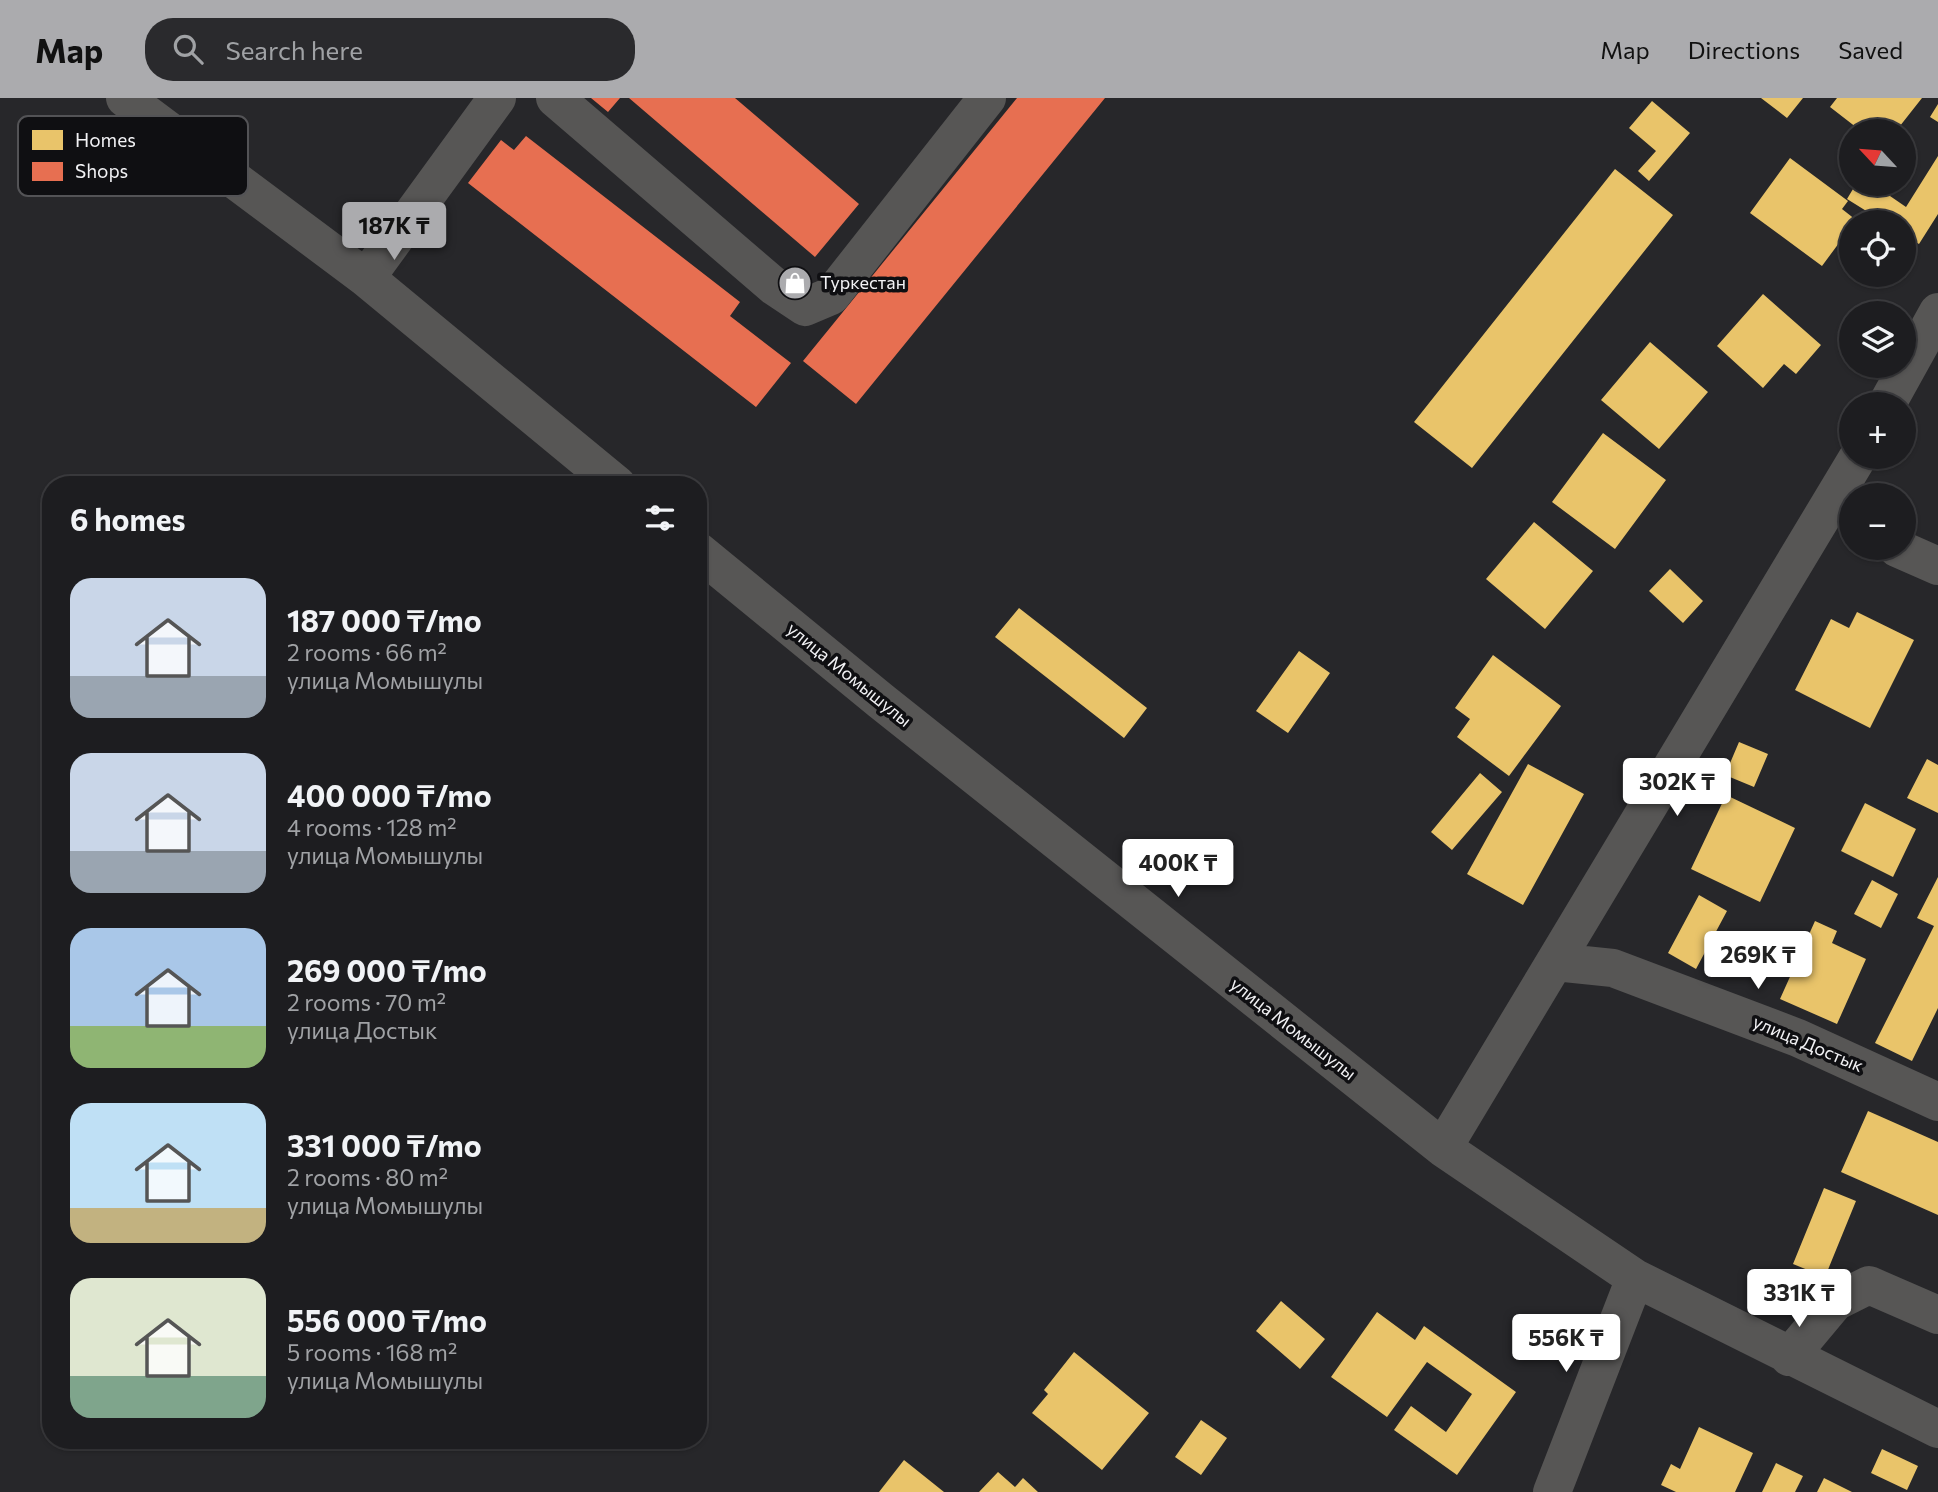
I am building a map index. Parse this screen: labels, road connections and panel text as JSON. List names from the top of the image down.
{
  "streets": {
    "street": ["улица Момышулы", "улица Достык"]
  },
  "places": {
    "shop": ["Туркестан"]
  },
  "legend": ["Homes", "Shops"],
  "north": "top left",
  "page": {
    "header": "Map",
    "search": "Search here",
    "nav": ["Map", "Directions", "Saved"],
    "map_buttons": ["+", "−"],
    "price": [
      "187K ₸",
      "302K ₸",
      "400K ₸",
      "269K ₸",
      "331K ₸",
      "556K ₸"
    ],
    "heading": "6 homes",
    "list": [
      {
        "name": "187 000 ₸/mo",
        "note": "2 rooms · 66 m² · улица Момышулы"
      },
      {
        "name": "400 000 ₸/mo",
        "note": "4 rooms · 128 m² · улица Момышулы"
      },
      {
        "name": "269 000 ₸/mo",
        "note": "2 rooms · 70 m² · улица Достык"
      },
      {
        "name": "331 000 ₸/mo",
        "note": "2 rooms · 80 m² · улица Момышулы"
      },
      {
        "name": "556 000 ₸/mo",
        "note": "5 rooms · 168 m² · улица Момышулы"
      }
    ]
  }
}
